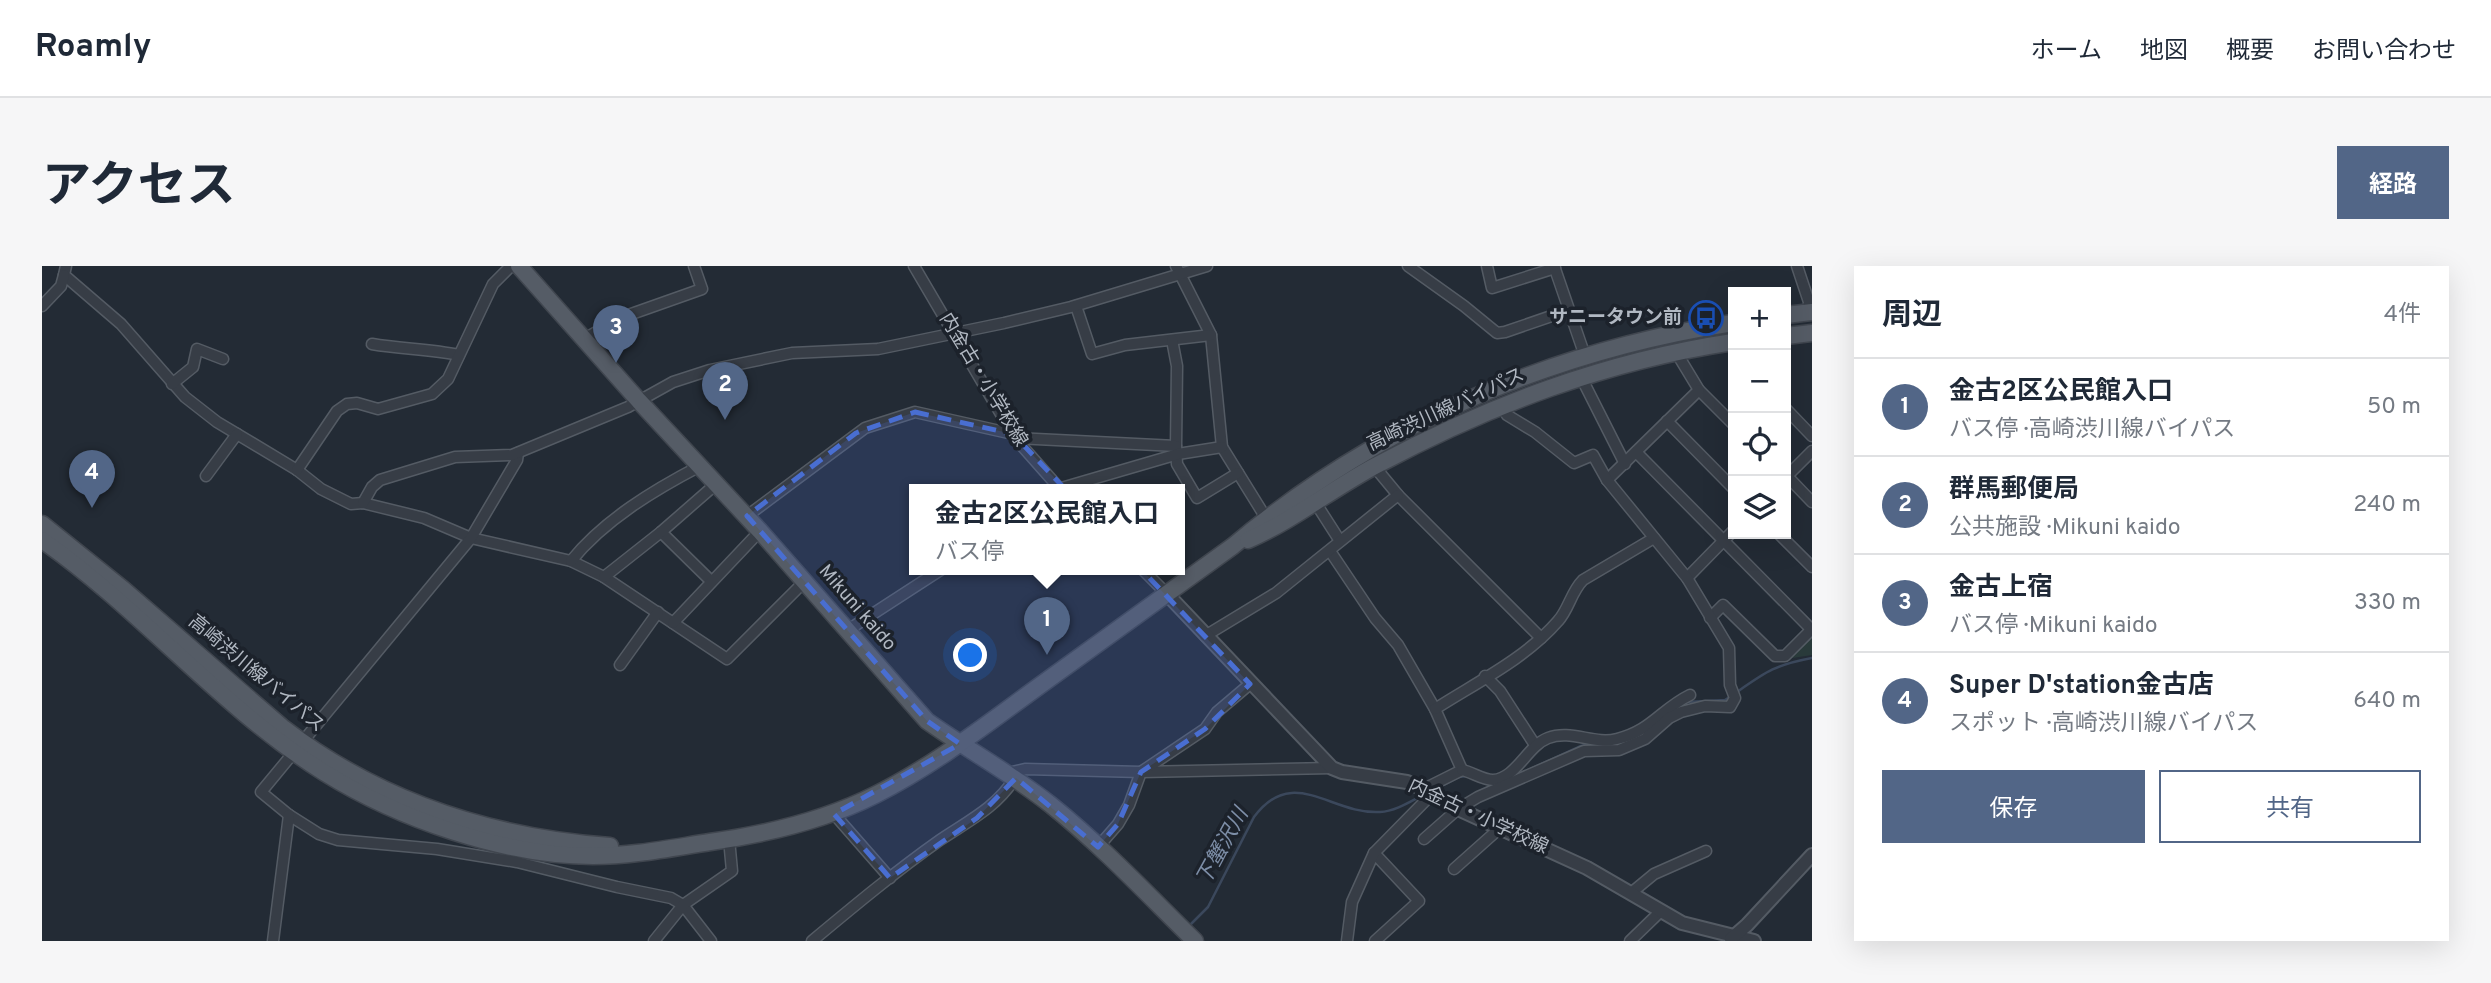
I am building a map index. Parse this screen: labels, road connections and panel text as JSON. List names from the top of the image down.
{
  "streets": {
    "main road": ["高崎渋川線バイパス", "Mikuni kaido"],
    "street": ["内金古・小学校線"]
  },
  "crossings": [
    ["高崎渋川線バイパス", "Mikuni kaido"]
  ],
  "water": ["下蟹沢川"],
  "places": {
    "bus stop": ["サニータウン前"]
  },
  "page": {
    "header": "Roamly",
    "nav": [
      "ホーム",
      "地図",
      "概要",
      "お問い合わせ"
    ],
    "title": "アクセス",
    "buttons": [
      "経路",
      ["保存", "共有"]
    ],
    "heading": ["周辺", "4件"],
    "map_buttons": ["+", "−"],
    "pins": [
      "3",
      "2",
      "4",
      "1"
    ],
    "list": [
      {
        "mark": "1",
        "name": "金古2区公民館入口",
        "note": "バス停 · 高崎渋川線バイパス",
        "value": "50 m"
      },
      {
        "mark": "2",
        "name": "群馬郵便局",
        "note": "公共施設 · Mikuni kaido",
        "value": "240 m"
      },
      {
        "mark": "3",
        "name": "金古上宿",
        "note": "バス停 · Mikuni kaido",
        "value": "330 m"
      },
      {
        "mark": "4",
        "name": "Super D'station金古店",
        "note": "スポット · 高崎渋川線バイパス",
        "value": "640 m"
      }
    ],
    "popup": ["金古2区公民館入口", "バス停"]
  }
}
